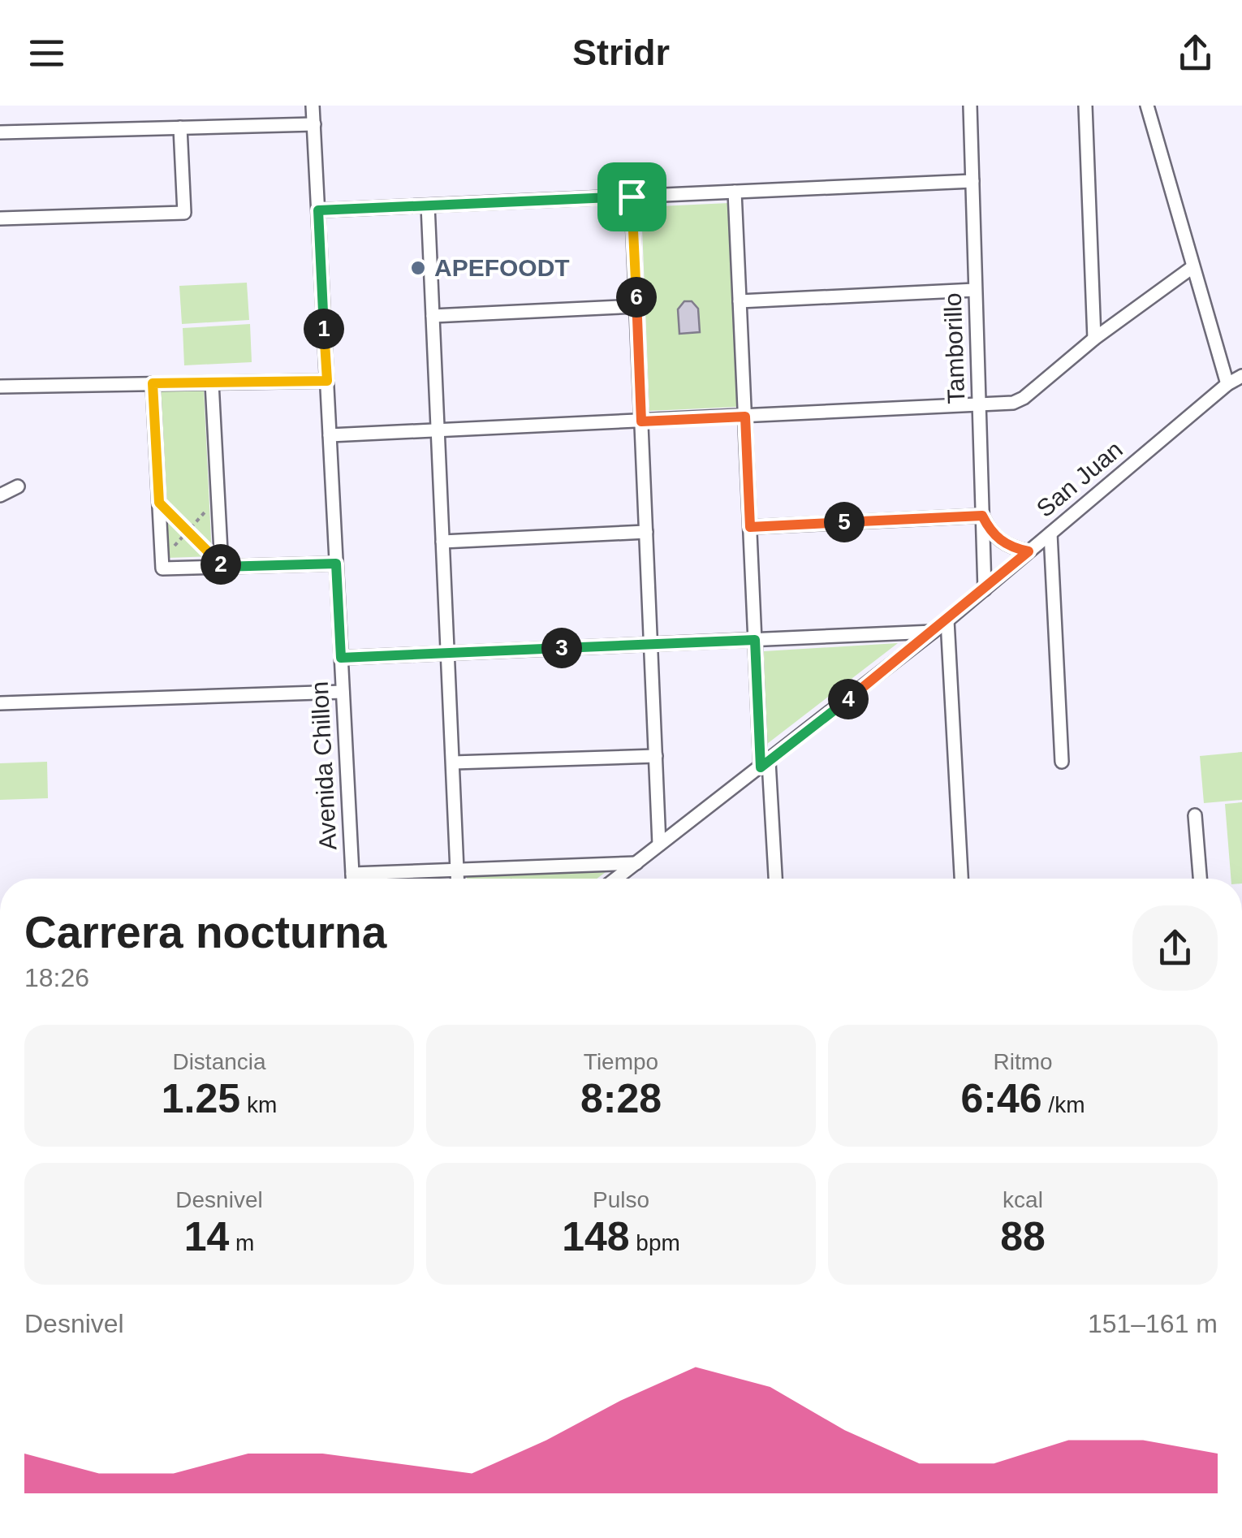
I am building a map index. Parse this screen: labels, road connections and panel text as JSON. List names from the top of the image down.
{
  "streets": {
    "street": ["Tamborillo", "San Juan", "Avenida Chillon"]
  },
  "crossings": [
    ["Tamborillo", "San Juan"]
  ],
  "places": ["APEFOODT"],
  "page": {
    "header": "Stridr",
    "pins": [
      "6",
      "1",
      "5",
      "2",
      "3",
      "4"
    ],
    "heading": ["Carrera nocturna", "18:26"],
    "stats": [
      ["Distancia", "1.25 km"],
      ["Tiempo", "8:28"],
      ["Ritmo", "6:46 /km"],
      ["Desnivel", "14 m"],
      ["Pulso", "148 bpm"],
      ["kcal", "88"]
    ],
    "chart": ["Desnivel", "151–161 m"]
  }
}
